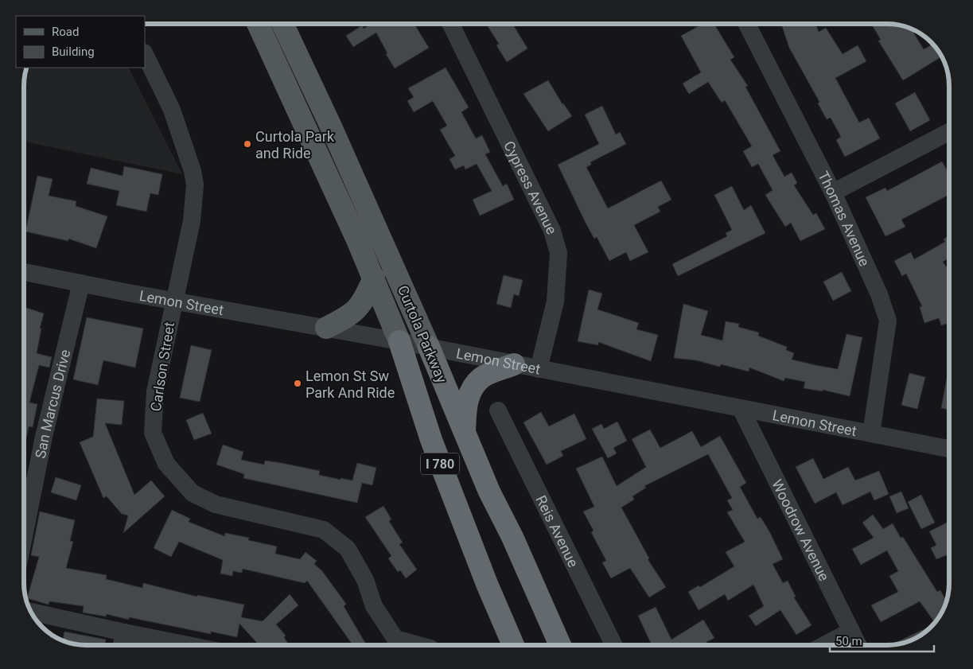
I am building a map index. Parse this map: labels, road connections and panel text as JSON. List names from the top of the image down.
{
  "streets": {
    "highway": ["Curtola Parkway", "I 780"],
    "street": [
      "Cypress Avenue",
      "Thomas Avenue",
      "Lemon Street",
      "Carlson Street",
      "San Marcus Drive",
      "Woodrow Avenue",
      "Reis Avenue"
    ]
  },
  "crossings": [
    ["Cypress Avenue", "Lemon Street"],
    ["Thomas Avenue", "Lemon Street"],
    ["Lemon Street", "Curtola Parkway"],
    ["Lemon Street", "Carlson Street"],
    ["Lemon Street", "San Marcus Drive"],
    ["Lemon Street", "Woodrow Avenue"]
  ],
  "places": ["Curtola Park and Ride", "Lemon St Sw Park And Ride"],
  "legend": ["Road", "Building"],
  "scale_bar": "50 m"
}
